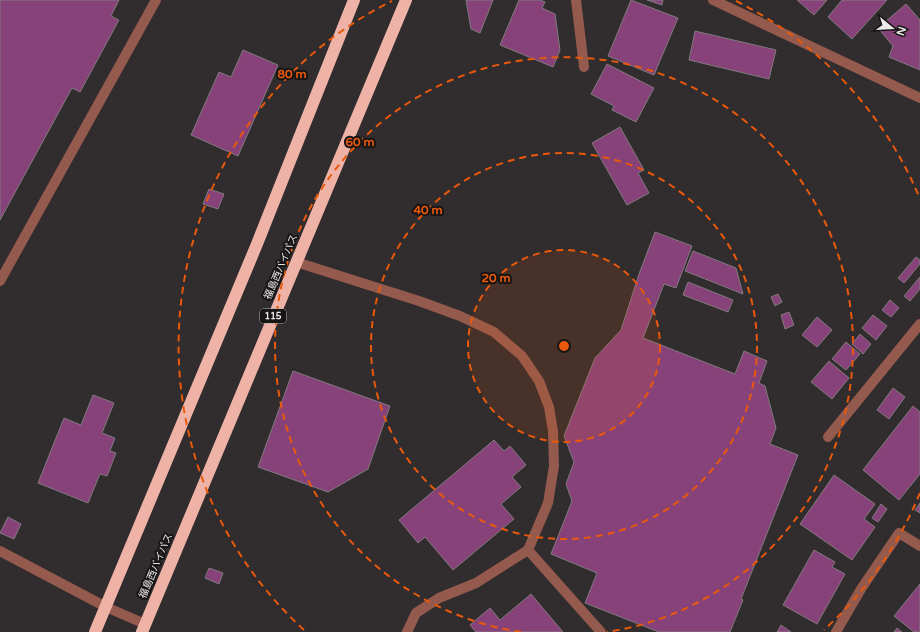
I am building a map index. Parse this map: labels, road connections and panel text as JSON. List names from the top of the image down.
{
  "streets": {
    "highway": ["福島西バイパス", "115"]
  },
  "north": "right",
  "rings": [
    "80 m",
    "60 m",
    "40 m",
    "20 m"
  ]
}
